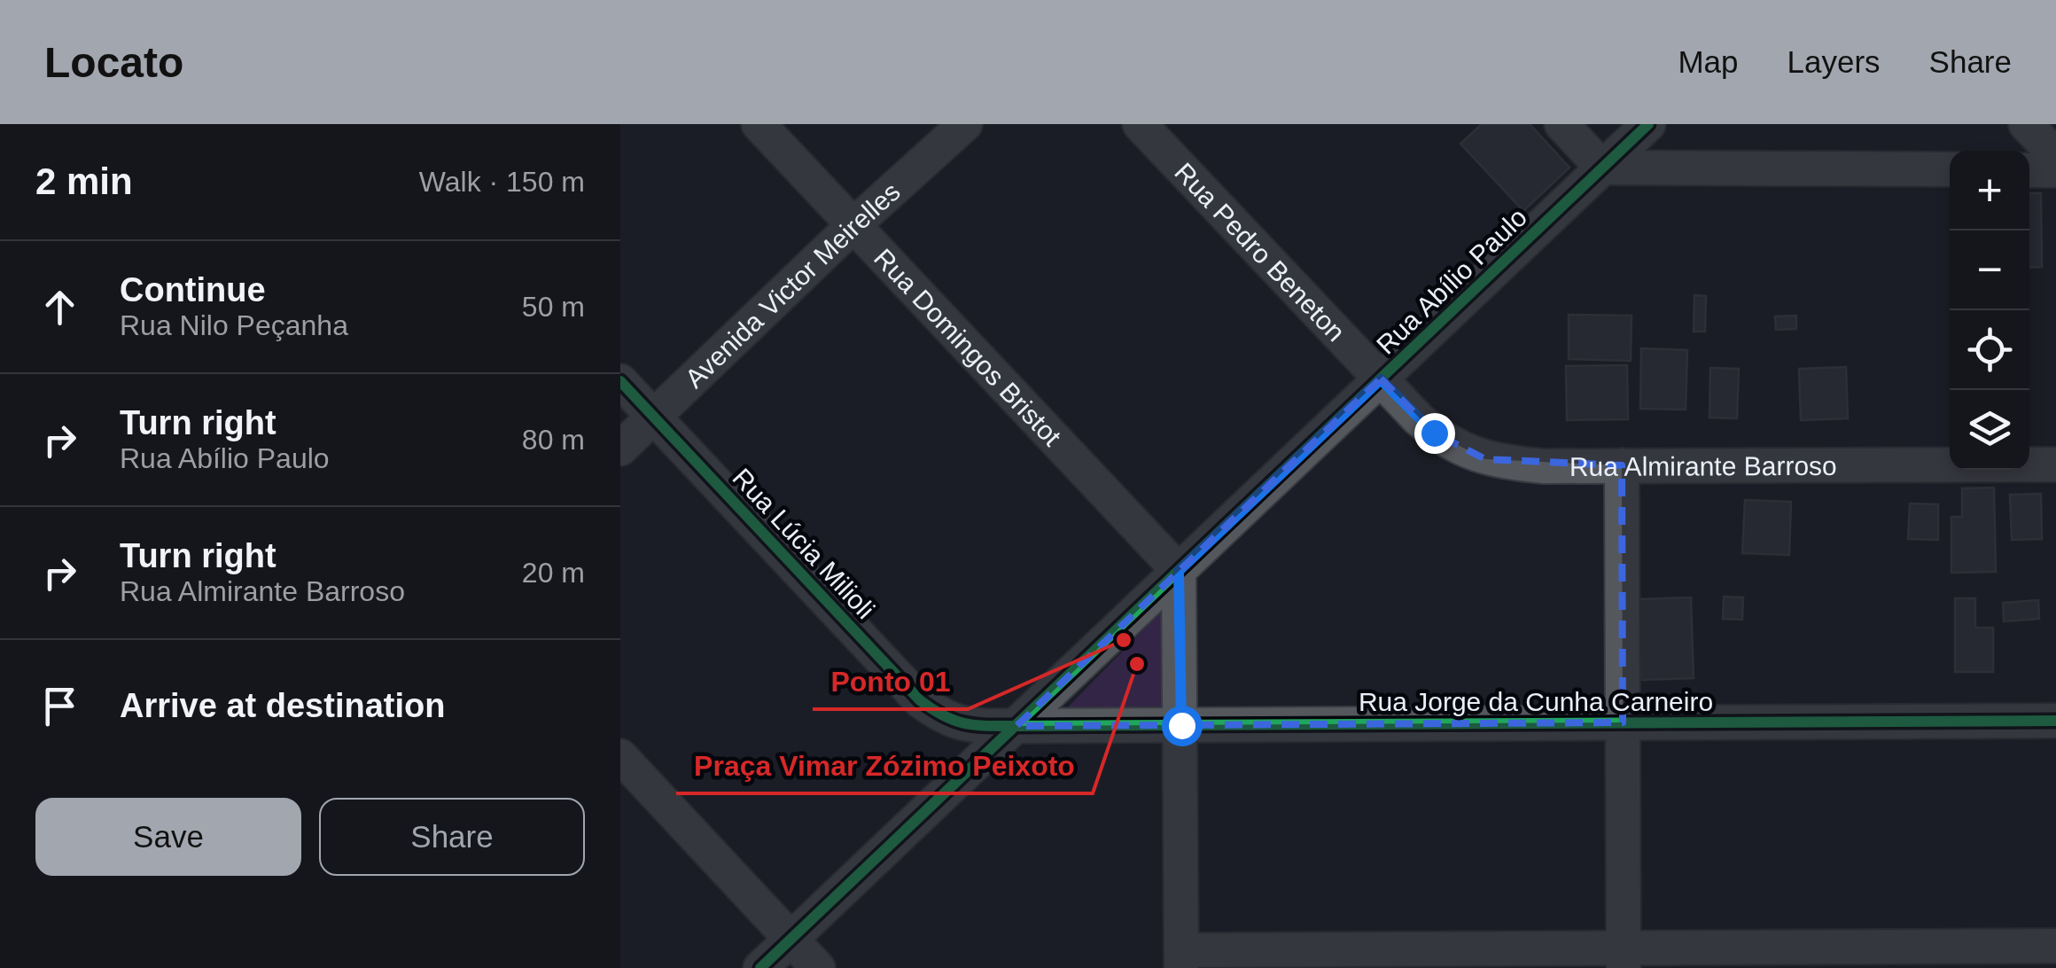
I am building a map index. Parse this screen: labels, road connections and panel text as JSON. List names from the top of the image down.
{
  "streets": {
    "street": [
      "Rua Pedro Beneton",
      "Rua Abílio Paulo",
      "Avenida Victor Meirelles",
      "Rua Domingos Bristot",
      "Rua Almirante Barroso",
      "Rua Lúcia Milioli",
      "Rua Jorge da Cunha Carneiro"
    ]
  },
  "crossings": [
    ["Rua Pedro Beneton", "Rua Abílio Paulo"],
    ["Rua Pedro Beneton", "Rua Almirante Barroso"],
    ["Rua Abílio Paulo", "Rua Domingos Bristot"],
    ["Rua Abílio Paulo", "Rua Almirante Barroso"],
    ["Rua Abílio Paulo", "Rua Lúcia Milioli"],
    ["Rua Abílio Paulo", "Rua Jorge da Cunha Carneiro"],
    ["Avenida Victor Meirelles", "Rua Domingos Bristot"],
    ["Avenida Victor Meirelles", "Rua Lúcia Milioli"],
    ["Rua Lúcia Milioli", "Rua Jorge da Cunha Carneiro"]
  ],
  "places": ["Ponto 01", "Praça Vimar Zózimo Peixoto"],
  "page": {
    "header": "Locato",
    "nav": ["Map", "Layers", "Share"],
    "heading": ["2 min", "Walk · 150 m"],
    "map_buttons": ["+", "−"],
    "list": [
      ["Continue", "Rua Nilo Peçanha", "50 m"],
      ["Turn right", "Rua Abílio Paulo", "80 m"],
      ["Turn right", "Rua Almirante Barroso", "20 m"],
      "Arrive at destination"
    ],
    "buttons": ["Save", "Share"]
  }
}
